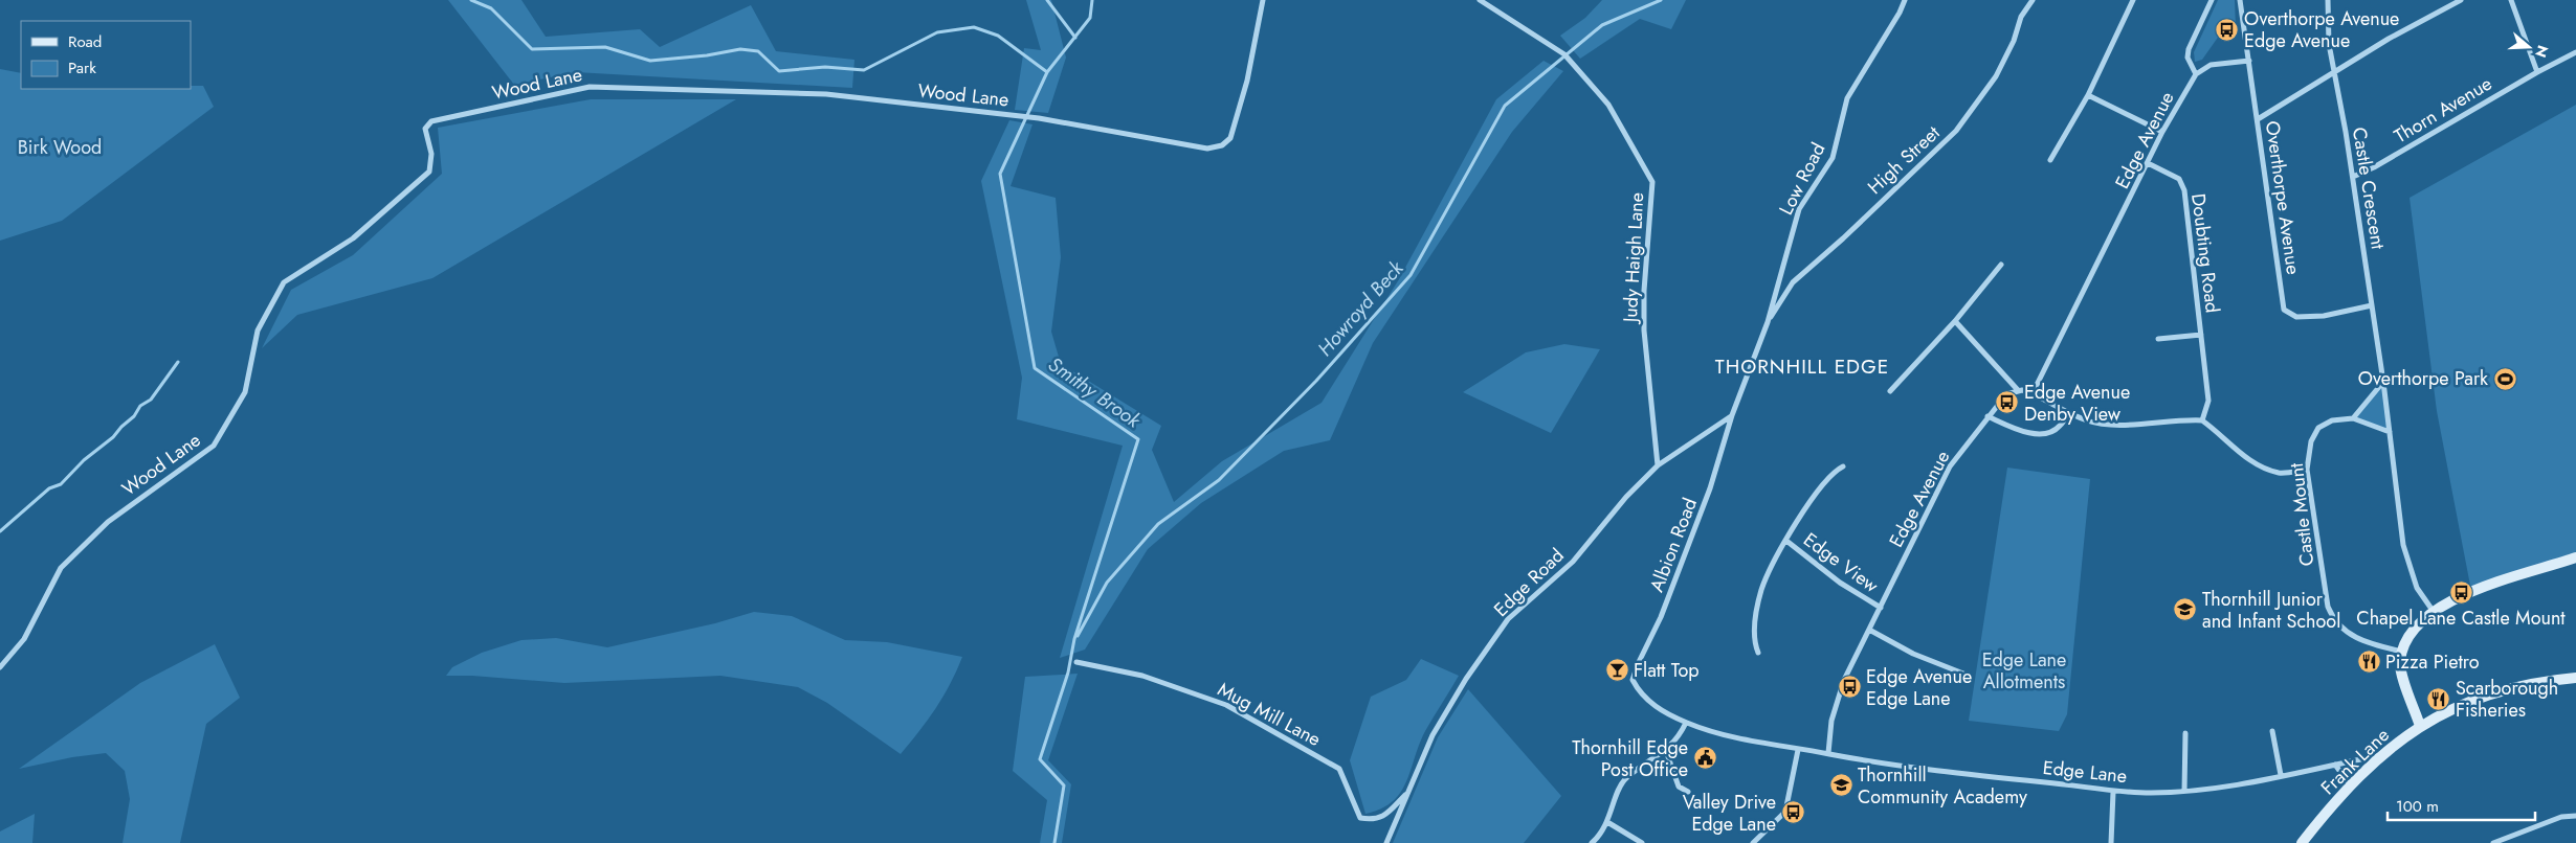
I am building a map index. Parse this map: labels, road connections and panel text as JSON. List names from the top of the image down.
{
  "streets": {
    "street": [
      "Wood Lane",
      "Thorn Avenue",
      "Edge Avenue",
      "High Street",
      "Low Road",
      "Castle Crescent",
      "Overthorpe Avenue",
      "Doubting Road",
      "Judy Haigh Lane",
      "Castle Mount",
      "Albion Road",
      "Edge View",
      "Edge Road",
      "Mug Mill Lane",
      "Frank Lane",
      "Edge Lane"
    ]
  },
  "crossings": [
    ["Thorn Avenue", "Castle Crescent"],
    ["Edge Avenue", "Doubting Road"],
    ["Edge Avenue", "Edge View"],
    ["Edge Avenue", "Edge Lane"],
    ["High Street", "Low Road"],
    ["High Street", "Albion Road"],
    ["Low Road", "Albion Road"],
    ["Castle Crescent", "Overthorpe Avenue"],
    ["Judy Haigh Lane", "Edge Road"],
    ["Albion Road", "Edge Road"],
    ["Albion Road", "Edge Lane"],
    ["Edge Road", "Mug Mill Lane"],
    ["Frank Lane", "Edge Lane"]
  ],
  "districts": ["THORNHILL EDGE"],
  "water": ["Howroyd Beck", "Smithy Brook"],
  "parks": ["Birk Wood", "Edge Lane Allotments"],
  "places": {
    "bus stop": [
      "Overthorpe Avenue Edge Avenue",
      "Edge Avenue Denby View",
      "Chapel Lane Castle Mount",
      "Edge Avenue Edge Lane",
      "Valley Drive Edge Lane"
    ],
    "sports": ["Overthorpe Park"],
    "school or university": ["Thornhill Junior and Infant School", "Thornhill Community Academy"],
    "restaurant": ["Pizza Pietro", "Scarborough Fisheries"],
    "bar": ["Flatt Top"],
    "public building": ["Thornhill Edge Post Office"]
  },
  "legend": ["Road", "Park"],
  "scale_bar": "100 m",
  "north": "right"
}
